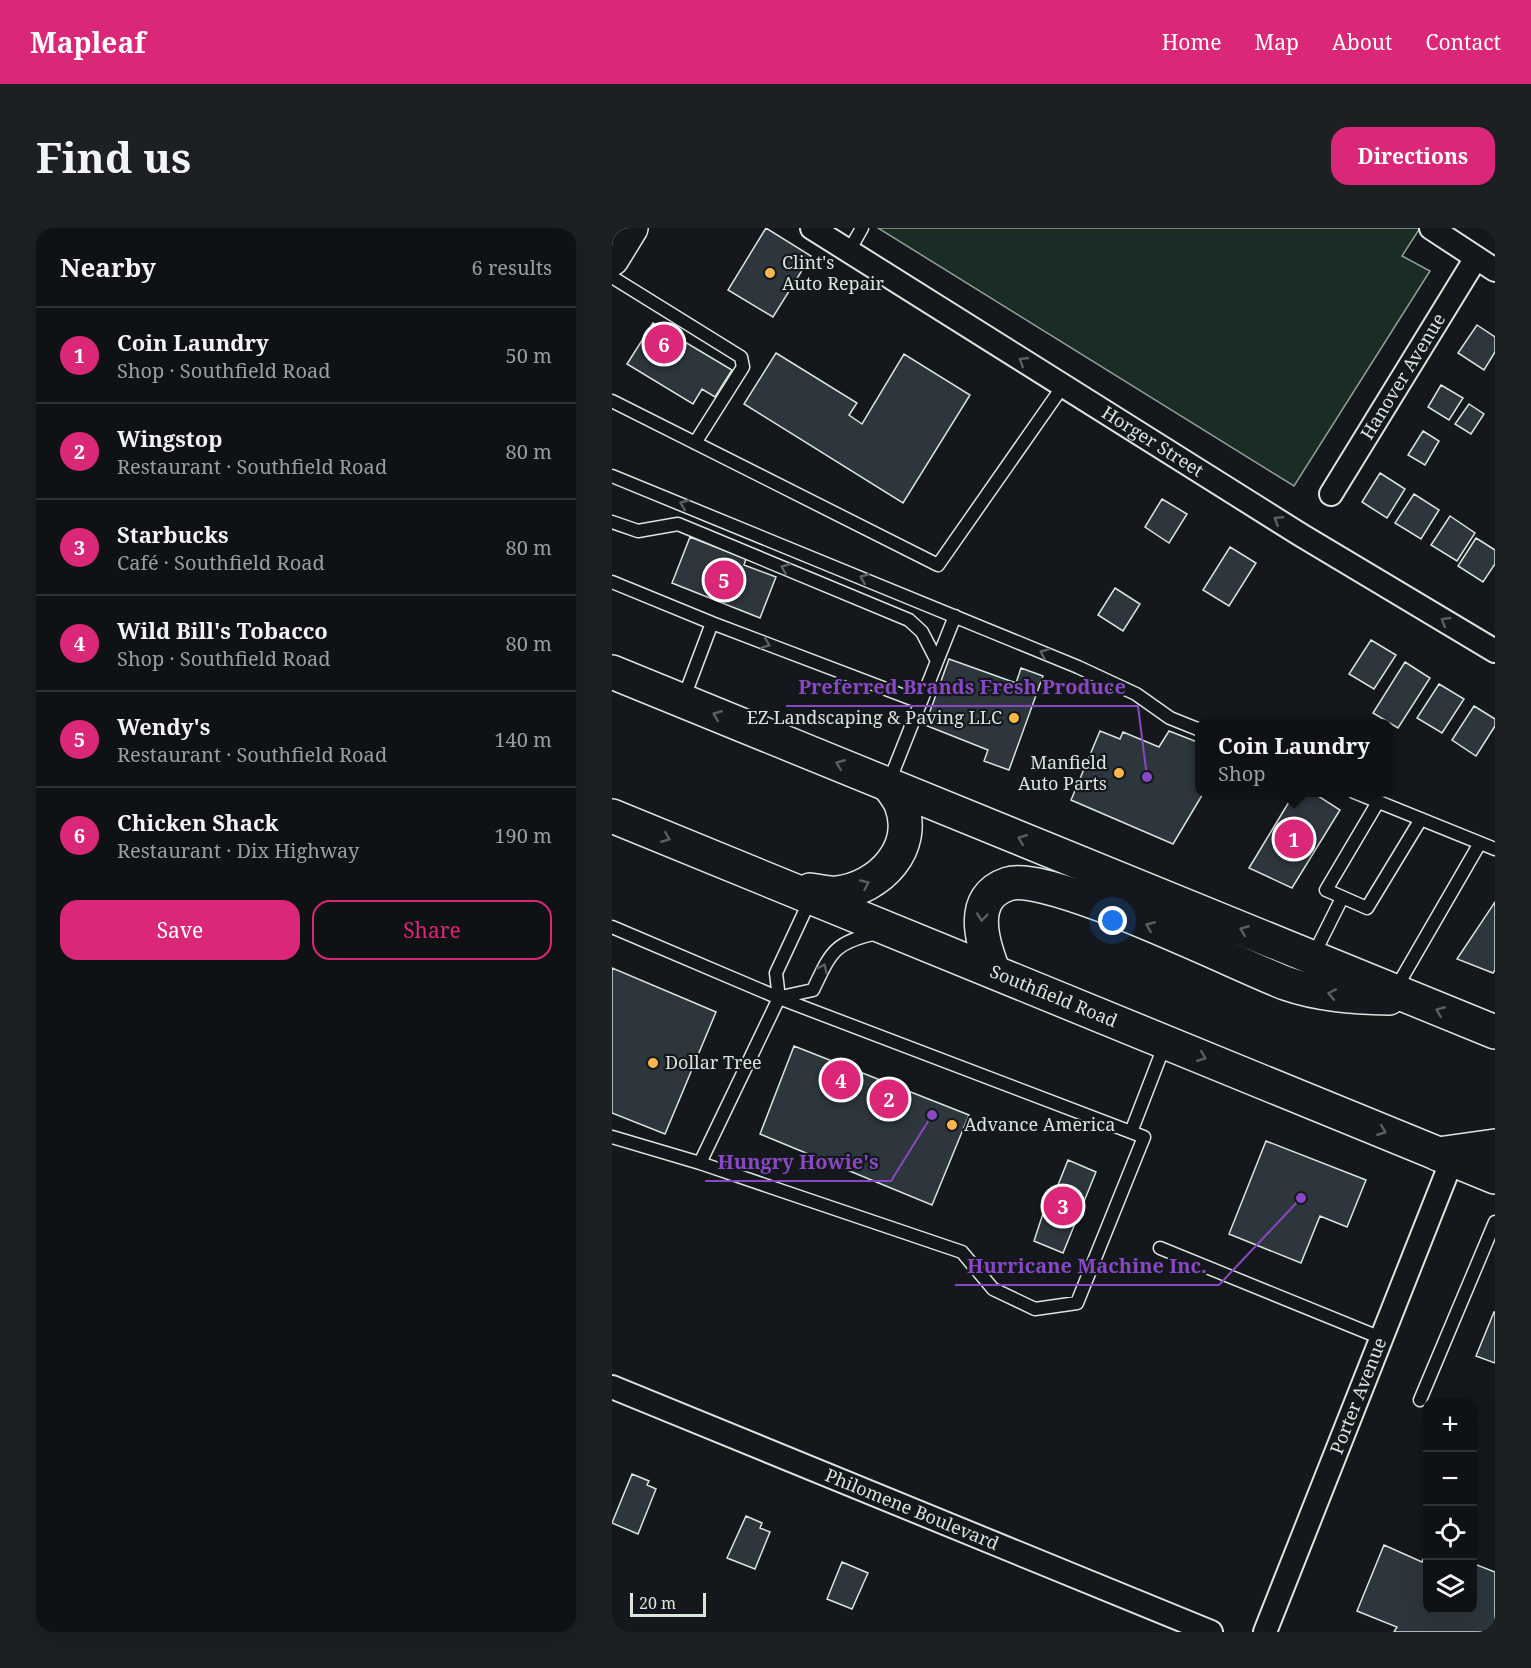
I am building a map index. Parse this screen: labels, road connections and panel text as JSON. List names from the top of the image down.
{
  "streets": {
    "main road": ["Southfield Road"],
    "street": [
      "Hanover Avenue",
      "Horger Street",
      "Porter Avenue",
      "Philomene Boulevard"
    ]
  },
  "crossings": [
    ["Southfield Road", "Porter Avenue"]
  ],
  "one_way": ["Horger Street"],
  "places": [
    "Clint's Auto Repair",
    "EZ Landscaping & Paving LLC",
    "Manfield Auto Parts",
    "Preferred Brands Fresh Produce",
    "Dollar Tree",
    "Hungry Howie's",
    "Advance America",
    "Hurricane Machine Inc."
  ],
  "scale_bar": "20 m",
  "page": {
    "header": "Mapleaf",
    "nav": [
      "Home",
      "Map",
      "About",
      "Contact"
    ],
    "buttons": [
      "Directions",
      ["Save", "Share"]
    ],
    "title": "Find us",
    "heading": ["Nearby", "6 results"],
    "list": [
      {
        "mark": "1",
        "name": "Coin Laundry",
        "note": "Shop · Southfield Road",
        "value": "50 m"
      },
      {
        "mark": "2",
        "name": "Wingstop",
        "note": "Restaurant · Southfield Road",
        "value": "80 m"
      },
      {
        "mark": "3",
        "name": "Starbucks",
        "note": "Café · Southfield Road",
        "value": "80 m"
      },
      {
        "mark": "4",
        "name": "Wild Bill's Tobacco",
        "note": "Shop · Southfield Road",
        "value": "80 m"
      },
      {
        "mark": "5",
        "name": "Wendy's",
        "note": "Restaurant · Southfield Road",
        "value": "140 m"
      },
      {
        "mark": "6",
        "name": "Chicken Shack",
        "note": "Restaurant · Dix Highway",
        "value": "190 m"
      }
    ],
    "pins": [
      "6",
      "5",
      "1",
      "4",
      "2",
      "3"
    ],
    "popup": ["Coin Laundry", "Shop"],
    "map_buttons": ["+", "−"],
    "scale": "20 m"
  }
}
